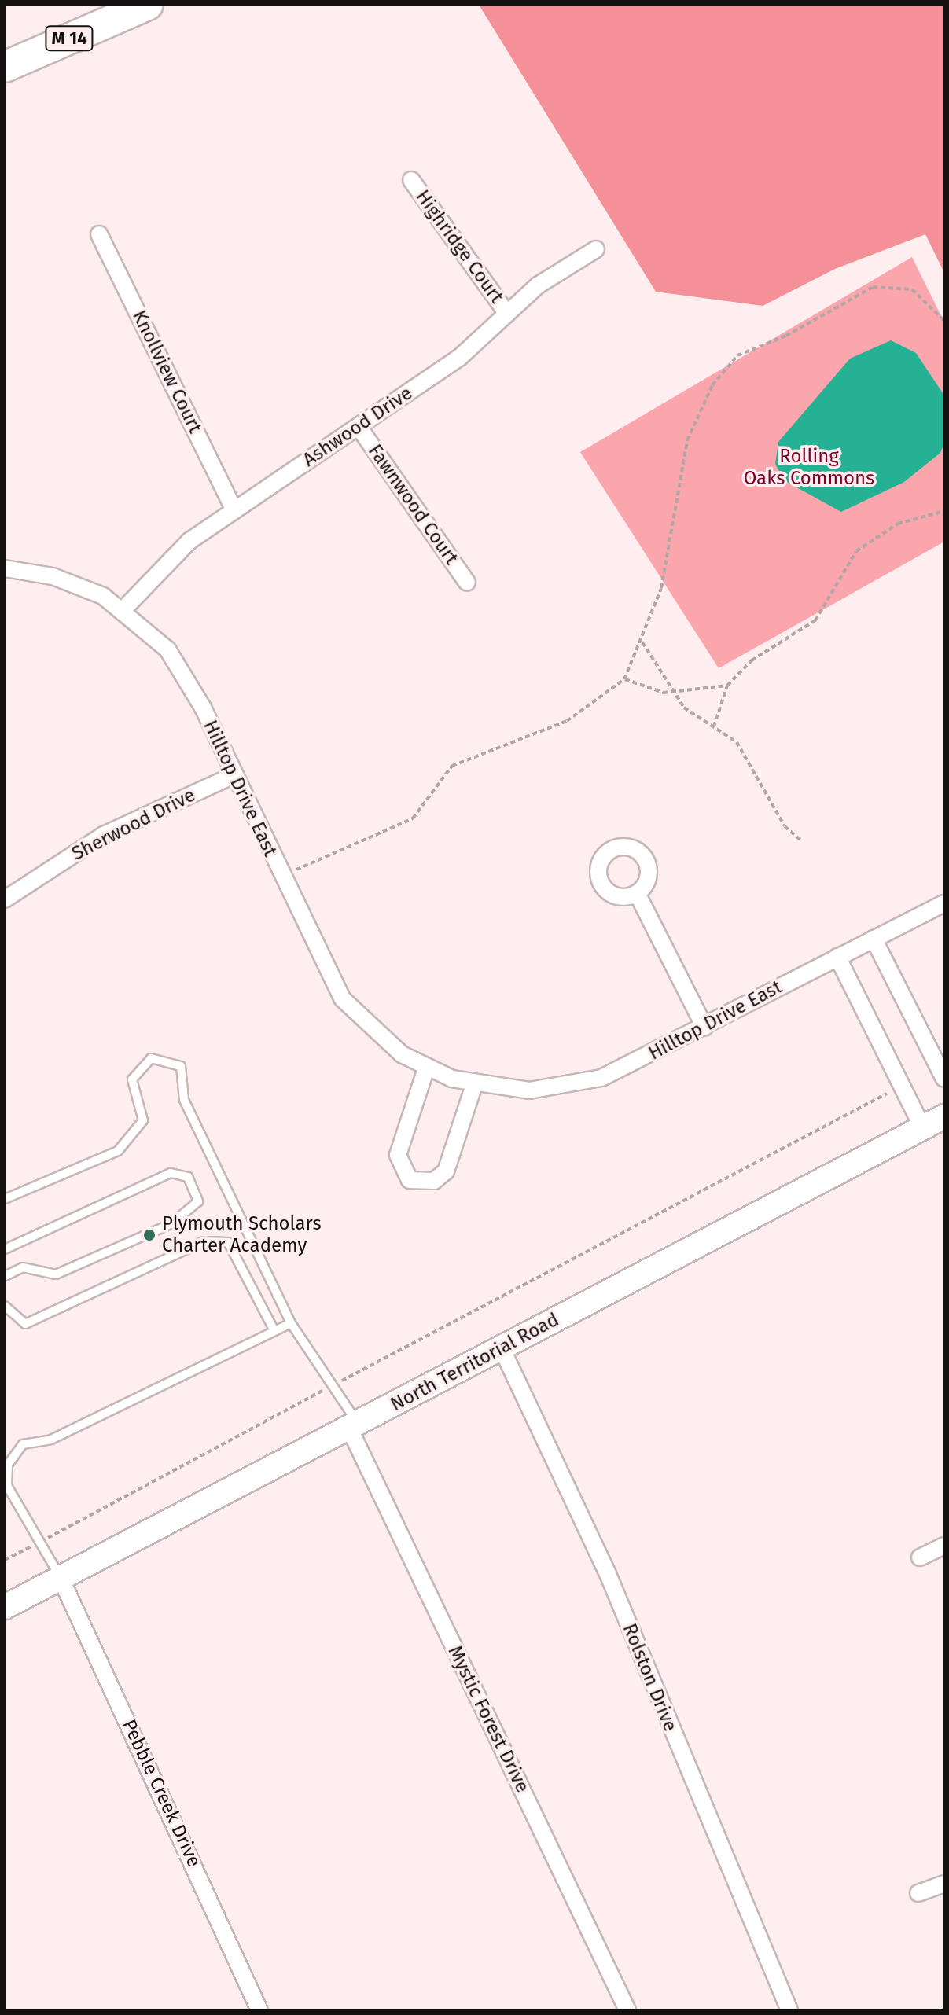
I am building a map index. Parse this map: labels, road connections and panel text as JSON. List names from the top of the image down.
{
  "streets": {
    "highway": ["M 14"],
    "main road": ["North Territorial Road"],
    "street": [
      "Highridge Court",
      "Knollview Court",
      "Ashwood Drive",
      "Fawnwood Court",
      "Hilltop Drive East",
      "Sherwood Drive",
      "Rolston Drive",
      "Mystic Forest Drive",
      "Pebble Creek Drive"
    ]
  },
  "crossings": [
    ["Highridge Court", "Ashwood Drive"],
    ["Knollview Court", "Ashwood Drive"],
    ["Ashwood Drive", "Fawnwood Court"],
    ["Ashwood Drive", "Hilltop Drive East"],
    ["Hilltop Drive East", "Sherwood Drive"],
    ["North Territorial Road", "Rolston Drive"],
    ["North Territorial Road", "Mystic Forest Drive"],
    ["North Territorial Road", "Pebble Creek Drive"]
  ],
  "parks": ["Rolling Oaks Commons"],
  "places": ["Plymouth Scholars Charter Academy"]
}
